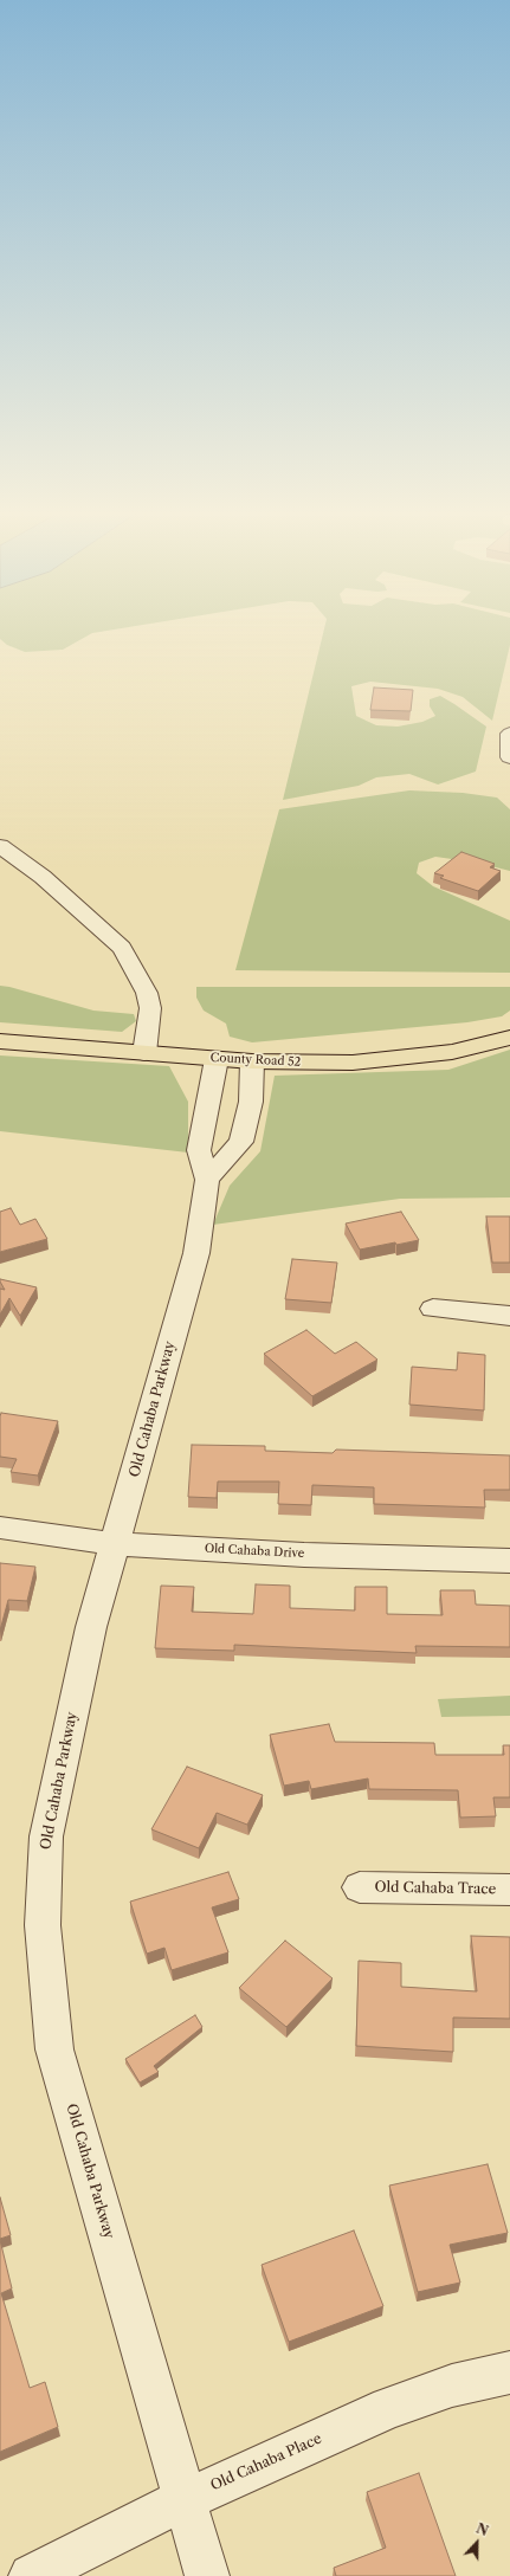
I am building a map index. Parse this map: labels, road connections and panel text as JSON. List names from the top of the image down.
{
  "streets": {
    "main road": ["County Road 52"],
    "street": [
      "Old Cahaba Parkway",
      "Old Cahaba Drive",
      "Old Cahaba Trace",
      "Old Cahaba Place"
    ]
  },
  "crossings": [
    ["County Road 52", "Old Cahaba Parkway"],
    ["Old Cahaba Parkway", "Old Cahaba Drive"],
    ["Old Cahaba Parkway", "Old Cahaba Place"]
  ],
  "north": "top"
}
